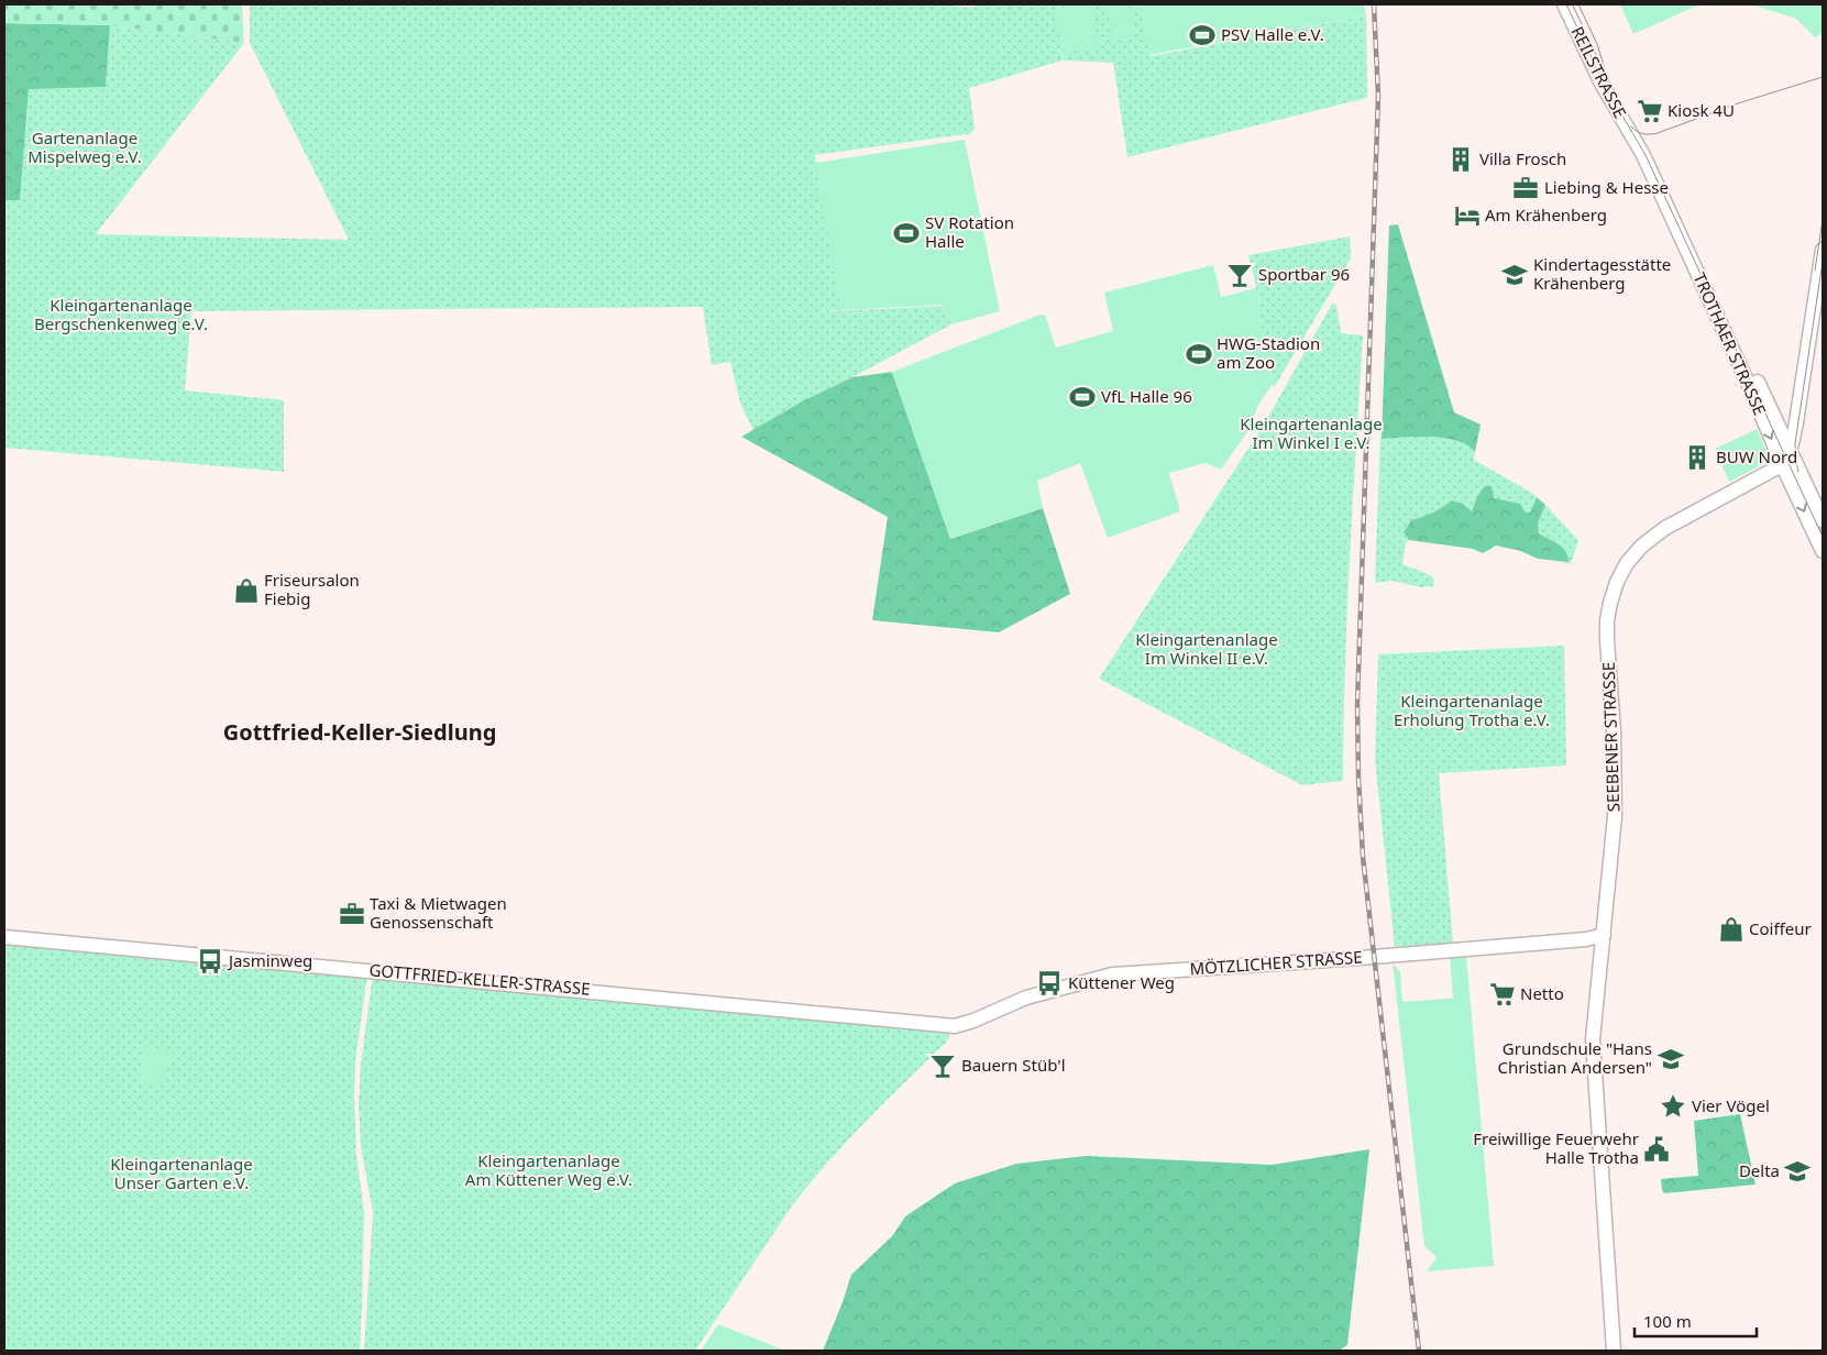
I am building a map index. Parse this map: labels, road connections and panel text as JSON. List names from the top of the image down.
{
  "streets": {
    "street": [
      "REILSTRASSE",
      "TROTHAER STRASSE",
      "SEEBENER STRASSE",
      "MÖTZLICHER STRASSE",
      "GOTTFRIED-KELLER-STRASSE"
    ]
  },
  "crossings": [
    ["REILSTRASSE", "TROTHAER STRASSE"],
    ["TROTHAER STRASSE", "SEEBENER STRASSE"],
    ["SEEBENER STRASSE", "MÖTZLICHER STRASSE"],
    ["MÖTZLICHER STRASSE", "GOTTFRIED-KELLER-STRASSE"]
  ],
  "districts": ["Gottfried-Keller-Siedlung"],
  "parks": [
    "Gartenanlage Mispelweg e.V.",
    "Kleingartenanlage Bergschenkenweg e.V.",
    "Kleingartenanlage Im Winkel I e.V.",
    "Kleingartenanlage Im Winkel II e.V.",
    "Kleingartenanlage Erholung Trotha e.V.",
    "Kleingartenanlage Am Küttener Weg e.V.",
    "Kleingartenanlage Unser Garten e.V."
  ],
  "places": {
    "sports": [
      "PSV Halle e.V.",
      "SV Rotation Halle",
      "HWG-Stadion am Zoo",
      "VfL Halle 96"
    ],
    "supermarket": ["Kiosk 4U", "Netto"],
    "building": ["Villa Frosch", "BUW Nord"],
    "office": ["Liebing & Hesse", "Taxi & Mietwagen Genossenschaft"],
    "hotel": ["Am Krähenberg"],
    "bar": ["Sportbar 96", "Bauern Stüb'l"],
    "school or university": ["Kindertagesstätte Krähenberg", "Grundschule \"Hans Christian Andersen\"", "Delta"],
    "shop": ["Friseursalon Fiebig", "Coiffeur"],
    "bus stop": ["Jasminweg", "Küttener Weg"],
    "place": ["Vier Vögel"],
    "public building": ["Freiwillige Feuerwehr Halle Trotha"]
  },
  "scale_bar": "100 m"
}
